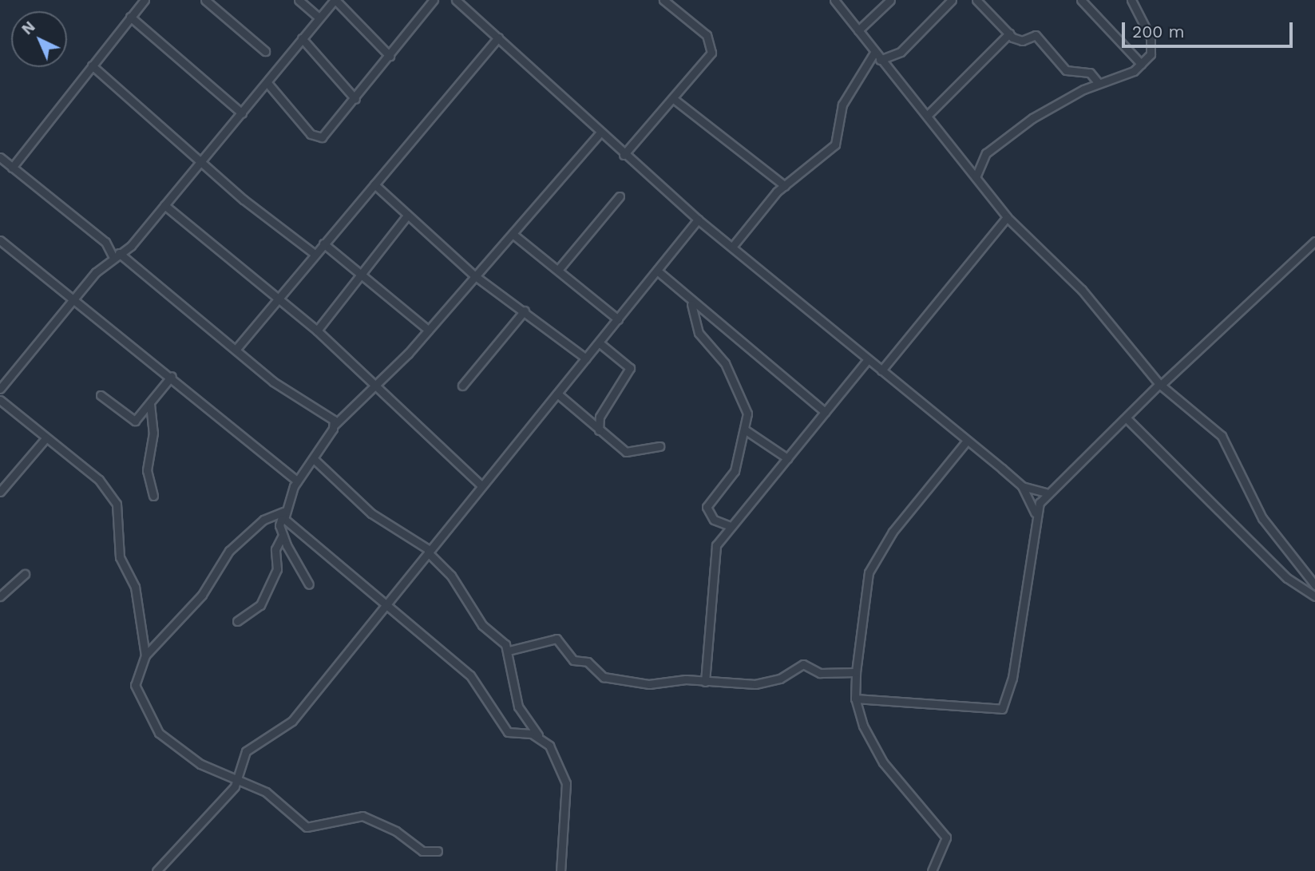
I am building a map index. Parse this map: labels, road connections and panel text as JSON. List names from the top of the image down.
{
  "scale_bar": "200 m",
  "north": "top left"
}
